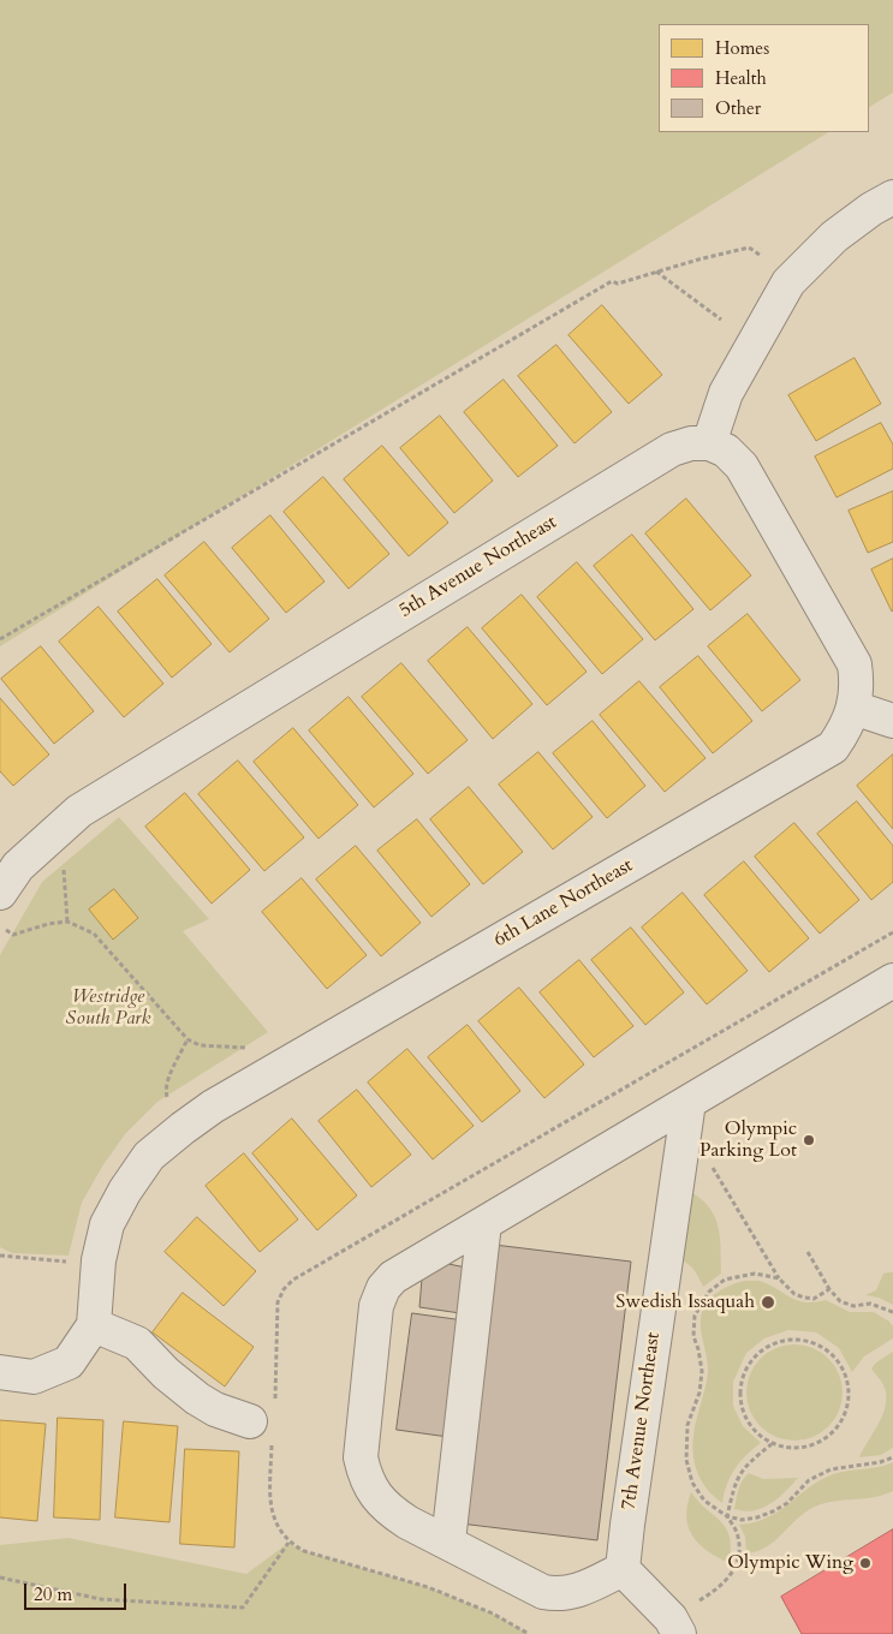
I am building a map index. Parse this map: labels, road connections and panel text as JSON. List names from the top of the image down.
{
  "streets": {
    "street": ["5th Avenue Northeast", "6th Lane Northeast", "7th Avenue Northeast"]
  },
  "crossings": [
    ["5th Avenue Northeast", "6th Lane Northeast"]
  ],
  "parks": ["Westridge South Park"],
  "places": ["Olympic Parking Lot", "Swedish Issaquah", "Olympic Wing"],
  "legend": ["Homes", "Health", "Other"],
  "scale_bar": "20 m"
}
